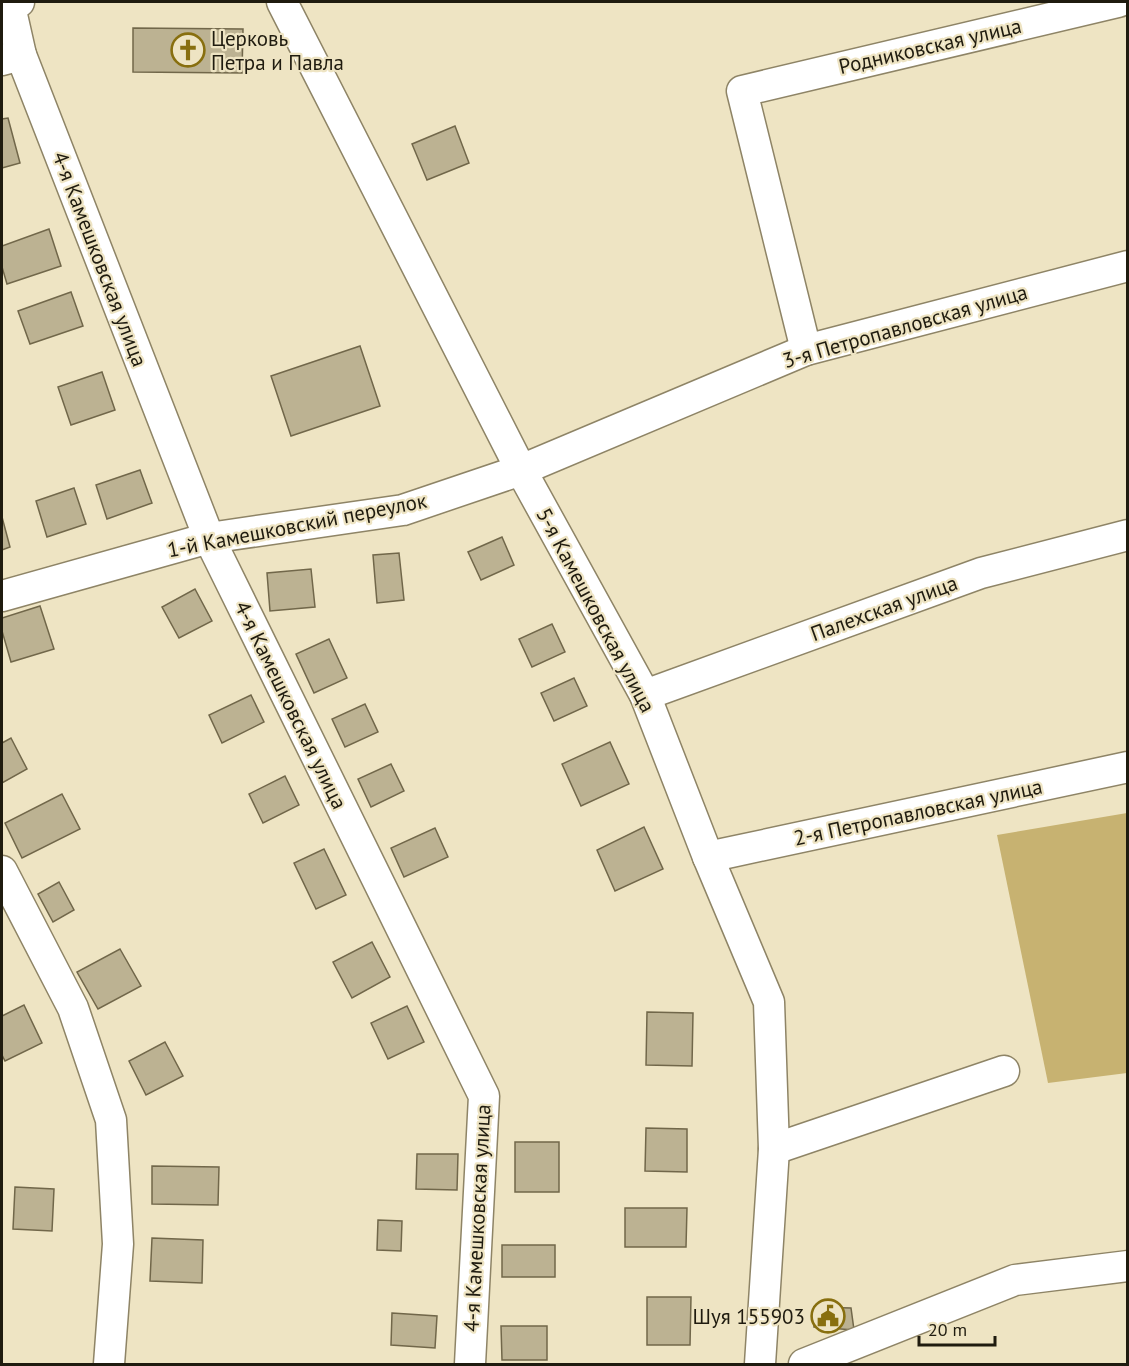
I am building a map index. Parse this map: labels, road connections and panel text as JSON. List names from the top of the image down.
{
  "streets": {
    "street": [
      "Родниковская улица",
      "4-я Камешковская улица",
      "3-я Петропавловская улица",
      "1-й Камешковский переулок",
      "Палехская улица",
      "5-я Камешковская улица",
      "2-я Петропавловская улица"
    ]
  },
  "crossings": [
    ["Родниковская улица", "3-я Петропавловская улица"],
    ["4-я Камешковская улица", "1-й Камешковский переулок"],
    ["3-я Петропавловская улица", "1-й Камешковский переулок"],
    ["3-я Петропавловская улица", "5-я Камешковская улица"],
    ["1-й Камешковский переулок", "5-я Камешковская улица"],
    ["Палехская улица", "5-я Камешковская улица"],
    ["5-я Камешковская улица", "2-я Петропавловская улица"]
  ],
  "places": {
    "church": ["Церковь Петра и Павла"],
    "public building": ["Шуя 155903"]
  },
  "scale_bar": "20 m"
}
